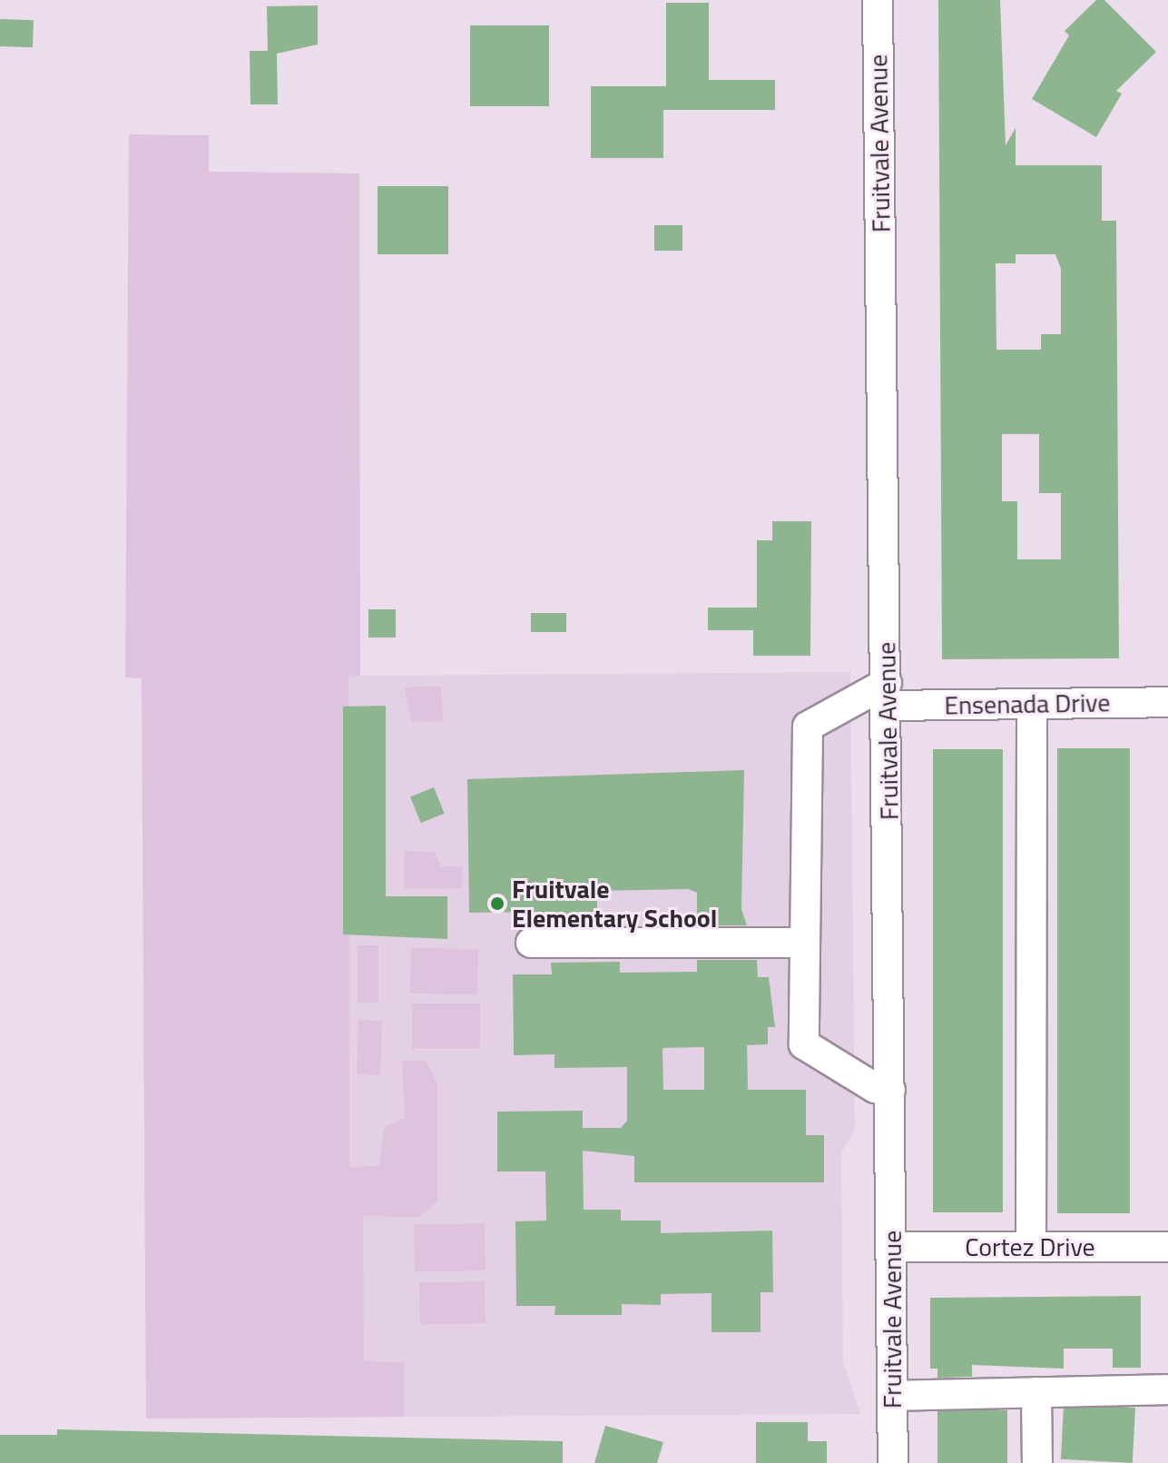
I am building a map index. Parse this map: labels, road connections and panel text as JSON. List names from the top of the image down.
{
  "streets": {
    "street": ["Fruitvale Avenue", "Ensenada Drive", "Cortez Drive"]
  },
  "crossings": [
    ["Fruitvale Avenue", "Ensenada Drive"],
    ["Fruitvale Avenue", "Cortez Drive"]
  ],
  "places": ["Fruitvale Elementary School"]
}
